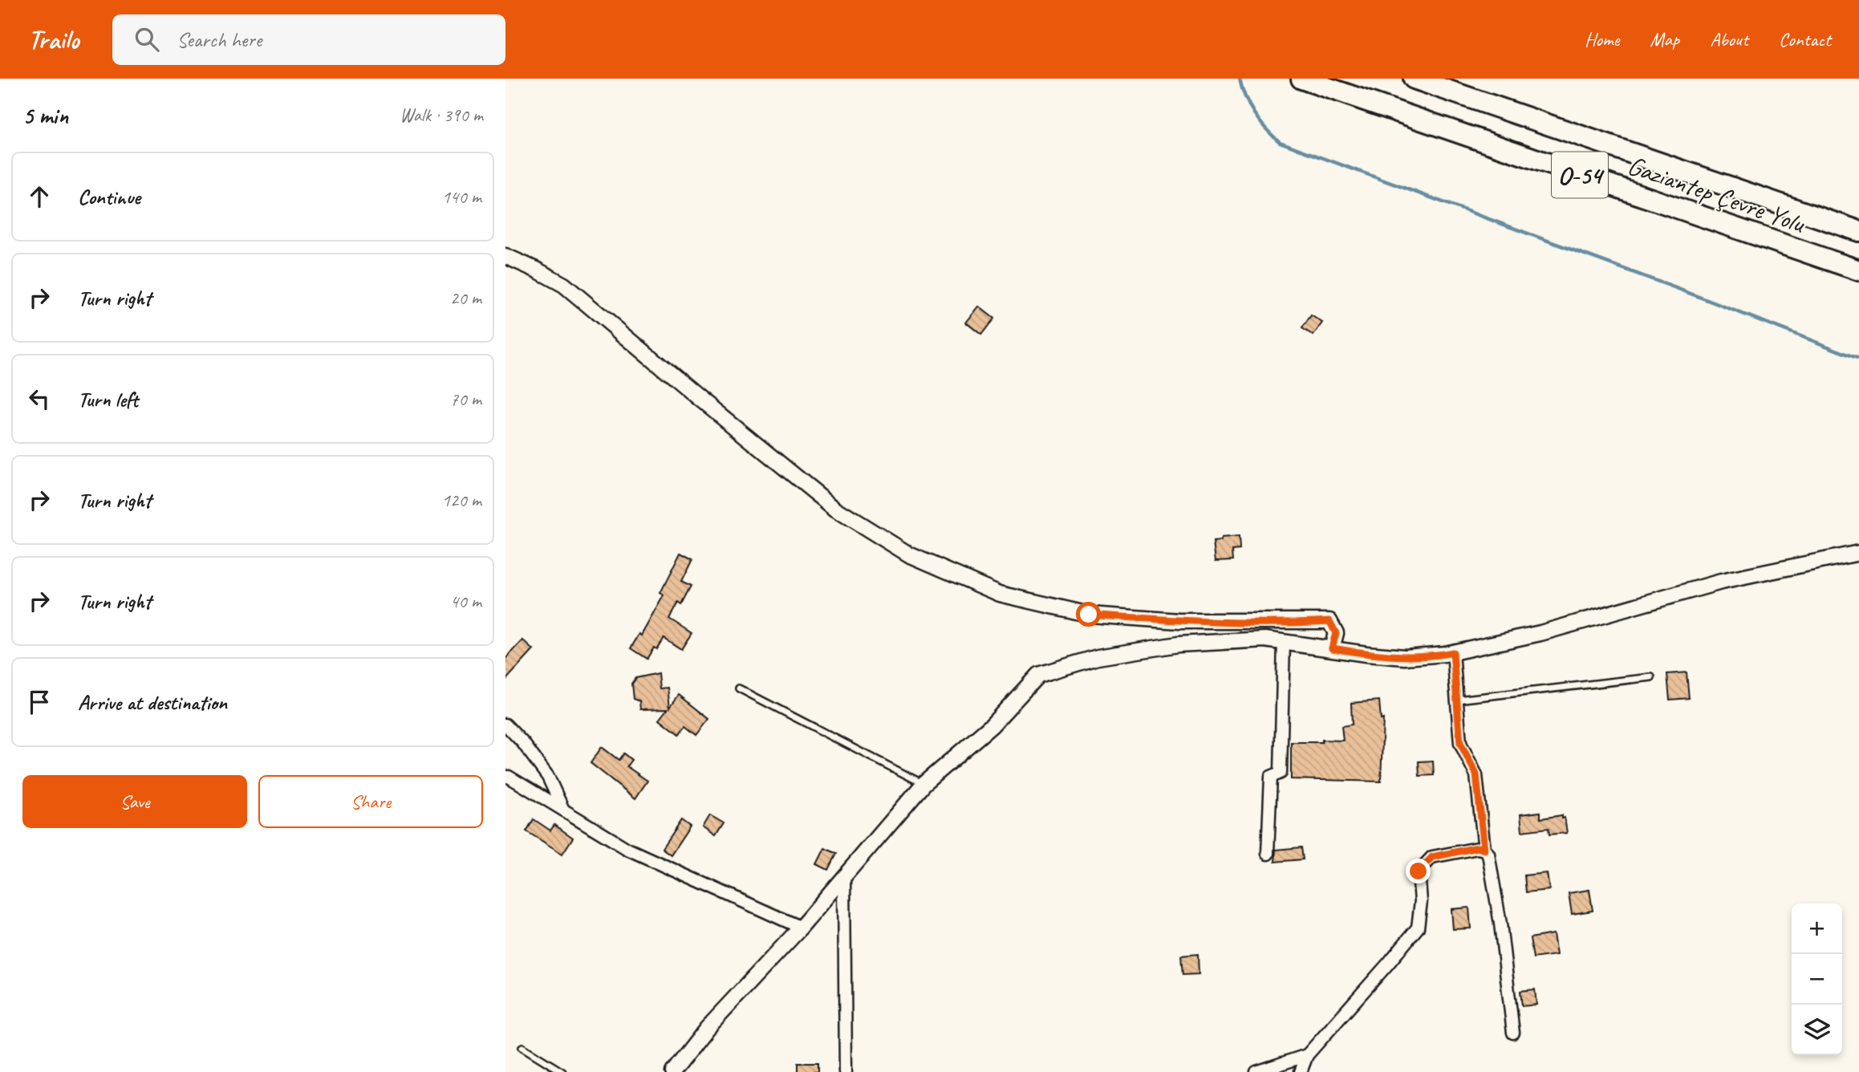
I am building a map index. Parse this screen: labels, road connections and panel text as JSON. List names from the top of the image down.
{
  "streets": {
    "highway": ["O-54", "Gaziantep Çevre Yolu"]
  },
  "page": {
    "header": "Trailo",
    "search": "Search here",
    "nav": [
      "Home",
      "Map",
      "About",
      "Contact"
    ],
    "heading": ["5 min", "Walk · 390 m"],
    "list": [
      ["Continue", "140 m"],
      ["Turn right", "20 m"],
      ["Turn left", "70 m"],
      ["Turn right", "120 m"],
      ["Turn right", "40 m"],
      "Arrive at destination"
    ],
    "buttons": ["Save", "Share"],
    "map_buttons": ["+", "−"]
  }
}
